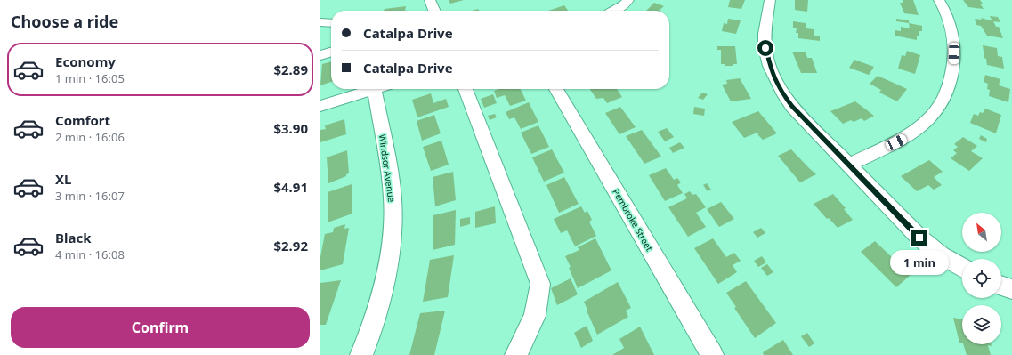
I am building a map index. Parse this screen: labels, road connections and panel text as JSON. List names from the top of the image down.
{
  "streets": {
    "street": ["Windsor Avenue", "Pembroke Street"]
  },
  "north": "top left",
  "page": {
    "heading": "Choose a ride",
    "banner": ["Catalpa Drive", "Catalpa Drive"],
    "list": [
      {
        "name": "Economy",
        "note": "1 min · 16:05",
        "value": "$2.89"
      },
      {
        "name": "Comfort",
        "note": "2 min · 16:06",
        "value": "$3.90"
      },
      {
        "name": "XL",
        "note": "3 min · 16:07",
        "value": "$4.91"
      },
      {
        "name": "Black",
        "note": "4 min · 16:08",
        "value": "$2.92"
      }
    ],
    "bubble": "1 min",
    "buttons": "Confirm"
  }
}
